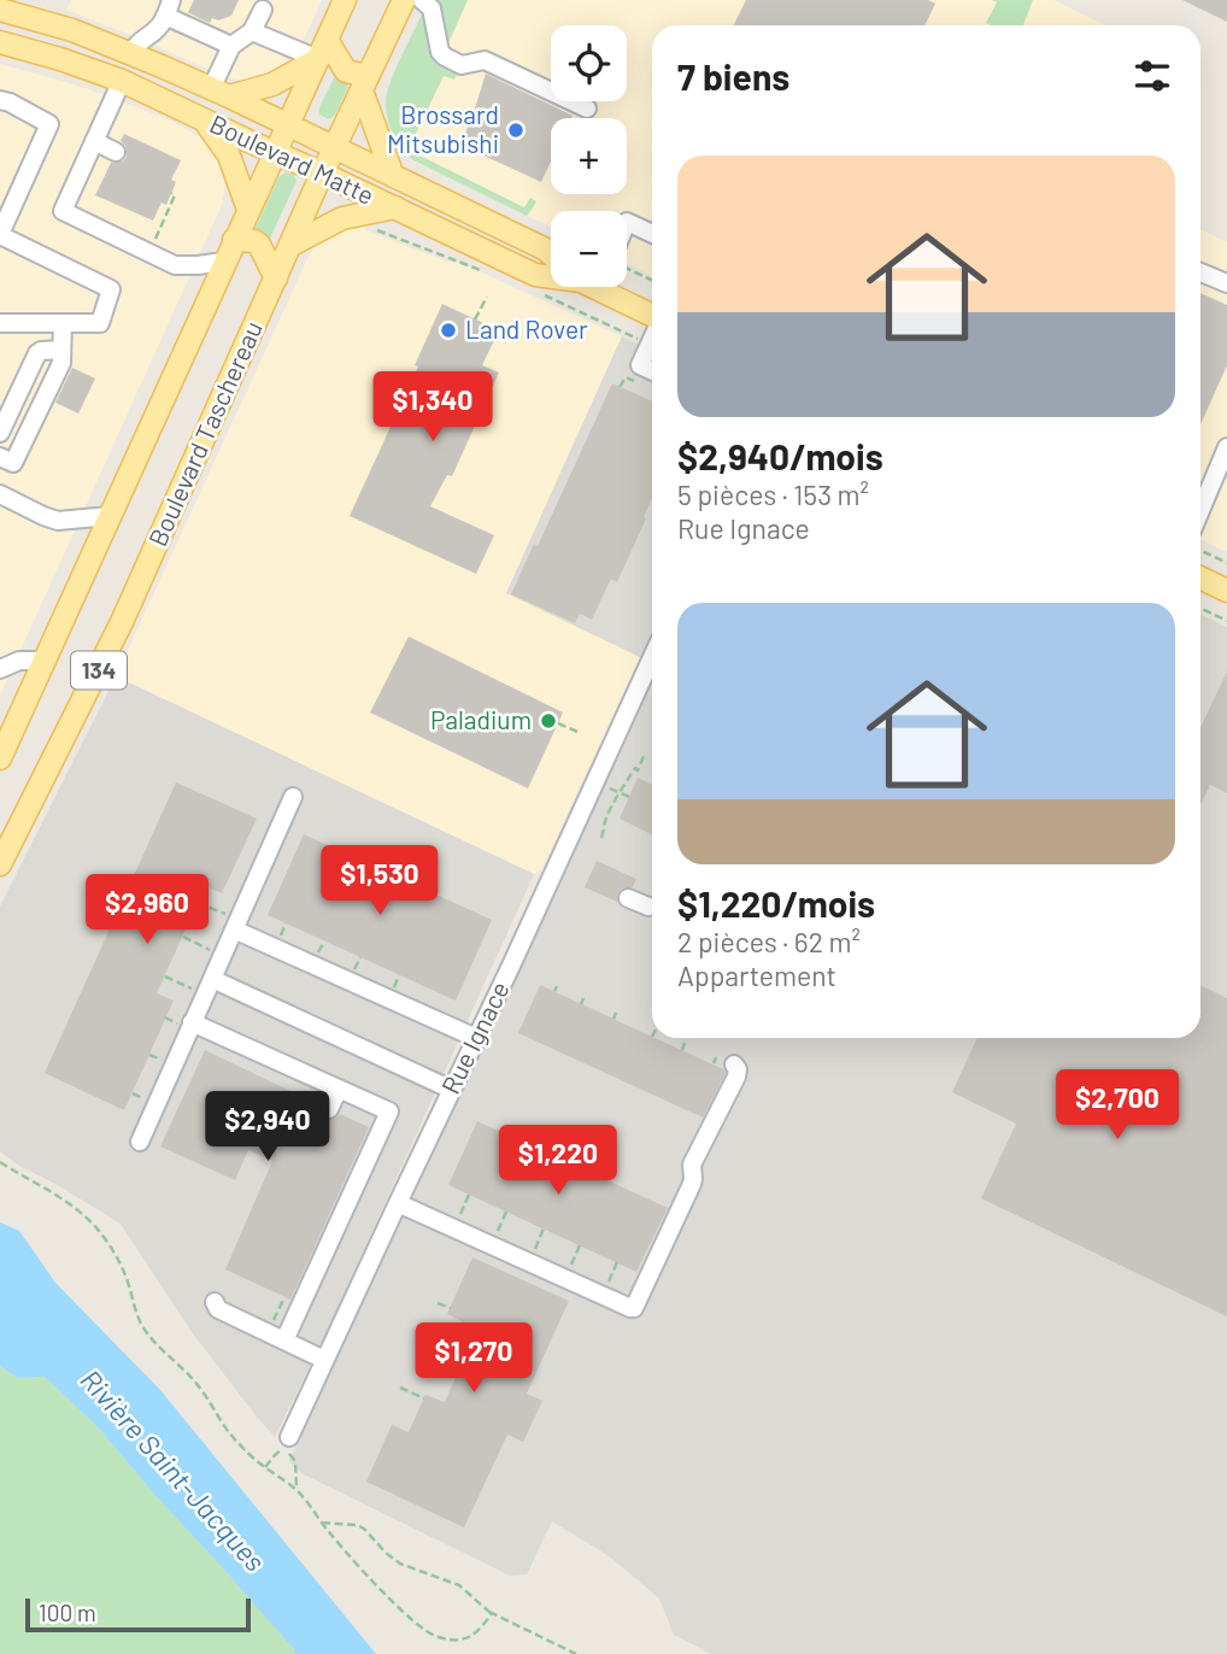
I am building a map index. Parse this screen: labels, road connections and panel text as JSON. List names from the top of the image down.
{
  "streets": {
    "main road": ["Boulevard Matte", "Boulevard Taschereau", "134"],
    "street": ["Rue Ignace"]
  },
  "crossings": [
    ["Boulevard Matte", "Boulevard Taschereau"]
  ],
  "water": ["Rivière Saint-Jacques"],
  "places": ["Brossard Mitsubishi", "Land Rover", "Paladium"],
  "scale_bar": "100 m",
  "page": {
    "map_buttons": ["+", "−"],
    "heading": "7 biens",
    "list": [
      {
        "name": "$2,940/mois",
        "note": "5 pièces · 153 m² · Rue Ignace"
      },
      {
        "name": "$1,220/mois",
        "note": "2 pièces · 62 m² · Appartement"
      }
    ],
    "price": [
      "$1,340",
      "$1,530",
      "$2,960",
      "$2,700",
      "$2,940",
      "$1,220",
      "$1,270"
    ],
    "scale": "100 m"
  }
}
